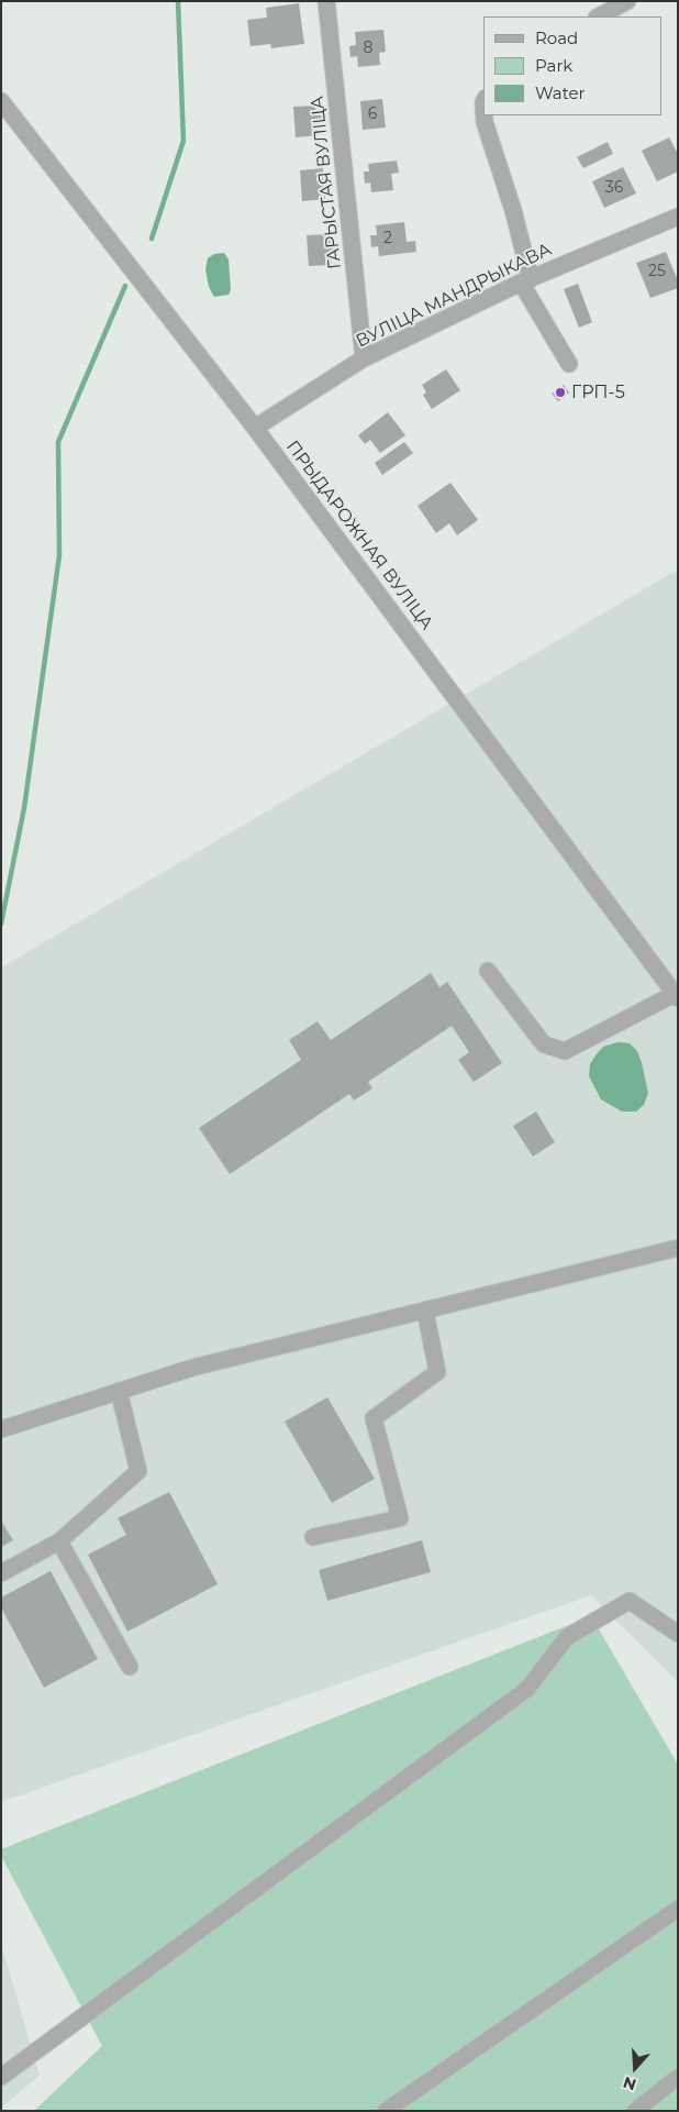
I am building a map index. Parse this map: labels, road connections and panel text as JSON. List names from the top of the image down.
{
  "streets": {
    "street": ["ГАРЫСТАЯ ВУЛІЦА", "ВУЛІЦА МАНДРЫКАВА", "ПРЫДАРОЖНАЯ ВУЛІЦА"]
  },
  "crossings": [
    ["ГАРЫСТАЯ ВУЛІЦА", "ВУЛІЦА МАНДРЫКАВА"],
    ["ВУЛІЦА МАНДРЫКАВА", "ПРЫДАРОЖНАЯ ВУЛІЦА"]
  ],
  "places": ["ГРП-5"],
  "house_numbers": [
    "8",
    "6",
    "36",
    "2",
    "25"
  ],
  "legend": ["Road", "Park", "Water"],
  "north": "bottom"
}
